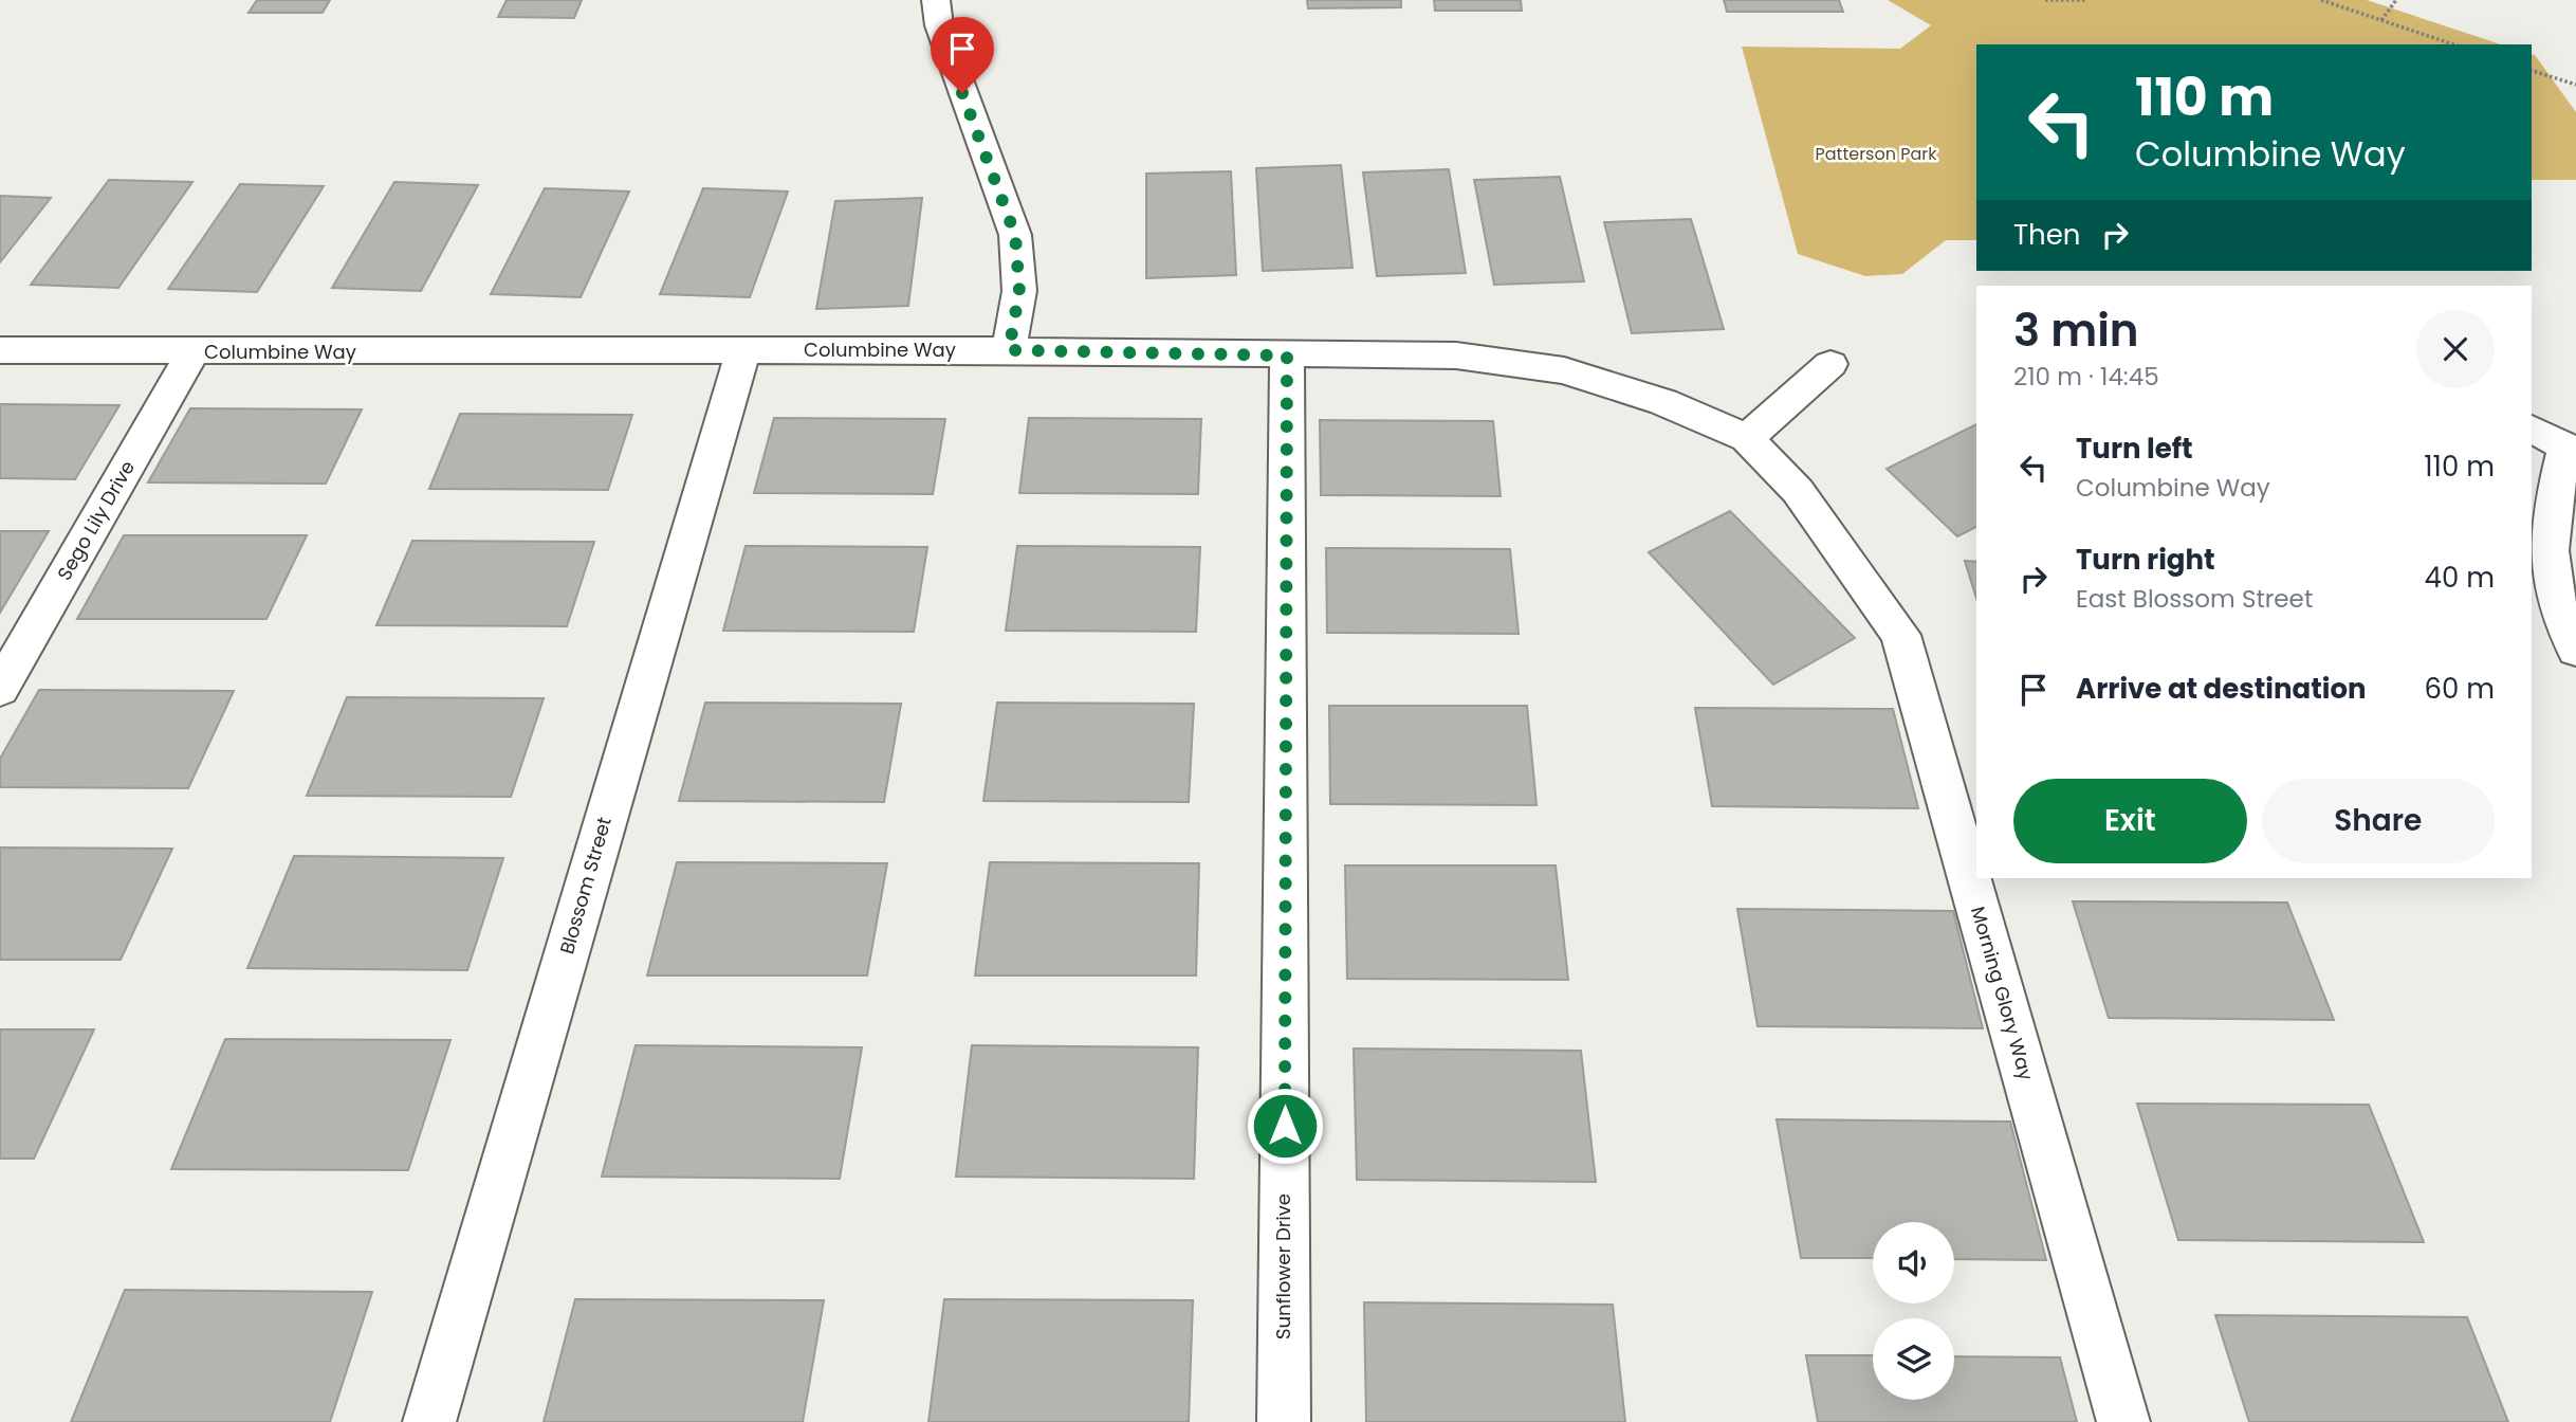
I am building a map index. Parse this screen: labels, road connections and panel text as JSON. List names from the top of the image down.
{
  "streets": {
    "street": [
      "Columbine Way",
      "Sego Lily Drive",
      "Blossom Street",
      "Morning Glory Way",
      "Sunflower Drive"
    ]
  },
  "crossings": [
    ["Columbine Way", "Sego Lily Drive"],
    ["Columbine Way", "Blossom Street"],
    ["Columbine Way", "Morning Glory Way"],
    ["Columbine Way", "Sunflower Drive"]
  ],
  "parks": ["Patterson Park"],
  "page": {
    "turn": ["110 m", "Columbine Way"],
    "then": "Then",
    "heading": ["3 min", "210 m · 14:45"],
    "list": [
      {
        "name": "Turn left",
        "note": "Columbine Way",
        "value": "110 m"
      },
      {
        "name": "Turn right",
        "note": "East Blossom Street",
        "value": "40 m"
      },
      {
        "name": "Arrive at destination",
        "value": "60 m"
      }
    ],
    "buttons": ["Exit", "Share"]
  }
}
